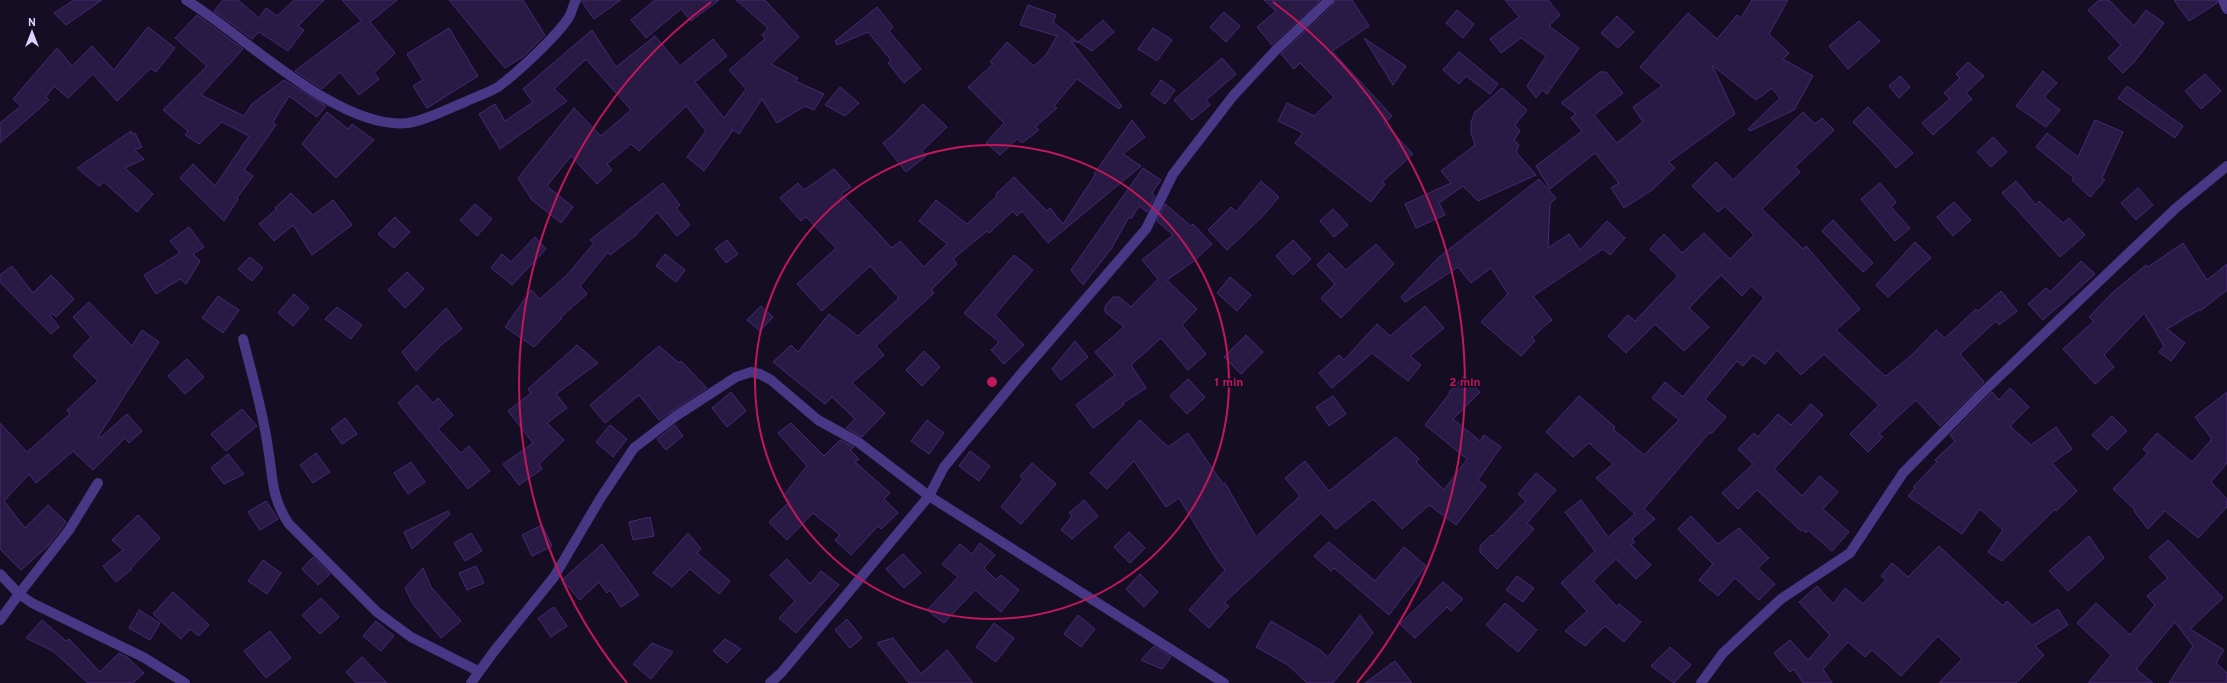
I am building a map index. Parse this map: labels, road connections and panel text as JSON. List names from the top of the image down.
{
  "north": "top",
  "rings": ["1 min", "2 min"]
}
